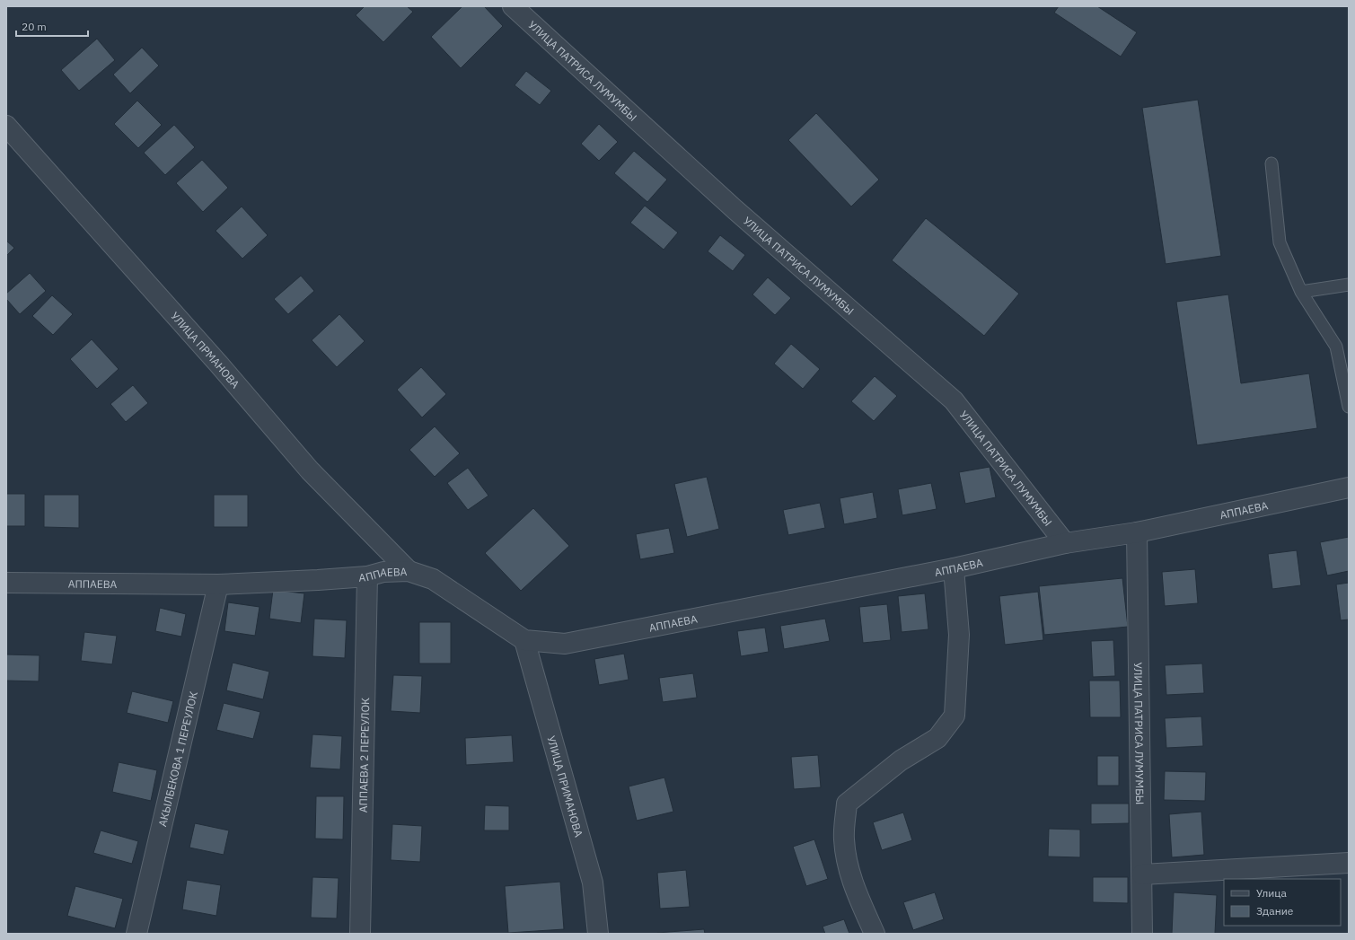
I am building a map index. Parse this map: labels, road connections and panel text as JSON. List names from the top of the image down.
{
  "streets": {
    "street": [
      "УЛИЦА ПАТРИСА ЛУМУМБЫ",
      "УЛИЦА ПРМАНОВА",
      "АППАЕВА",
      "АППАЕВА 2 ПЕРЕУЛОК",
      "АКЫЛБЕКОВА 1 ПЕРЕУЛОК",
      "УЛИЦА ПРИМАНОВА"
    ]
  },
  "crossings": [
    ["УЛИЦА ПАТРИСА ЛУМУМБЫ", "АППАЕВА"],
    ["УЛИЦА ПРМАНОВА", "АППАЕВА"],
    ["АППАЕВА", "АППАЕВА 2 ПЕРЕУЛОК"],
    ["АППАЕВА", "АКЫЛБЕКОВА 1 ПЕРЕУЛОК"],
    ["АППАЕВА", "УЛИЦА ПРИМАНОВА"]
  ],
  "legend": ["Улица", "Здание"],
  "scale_bar": "20 m"
}
